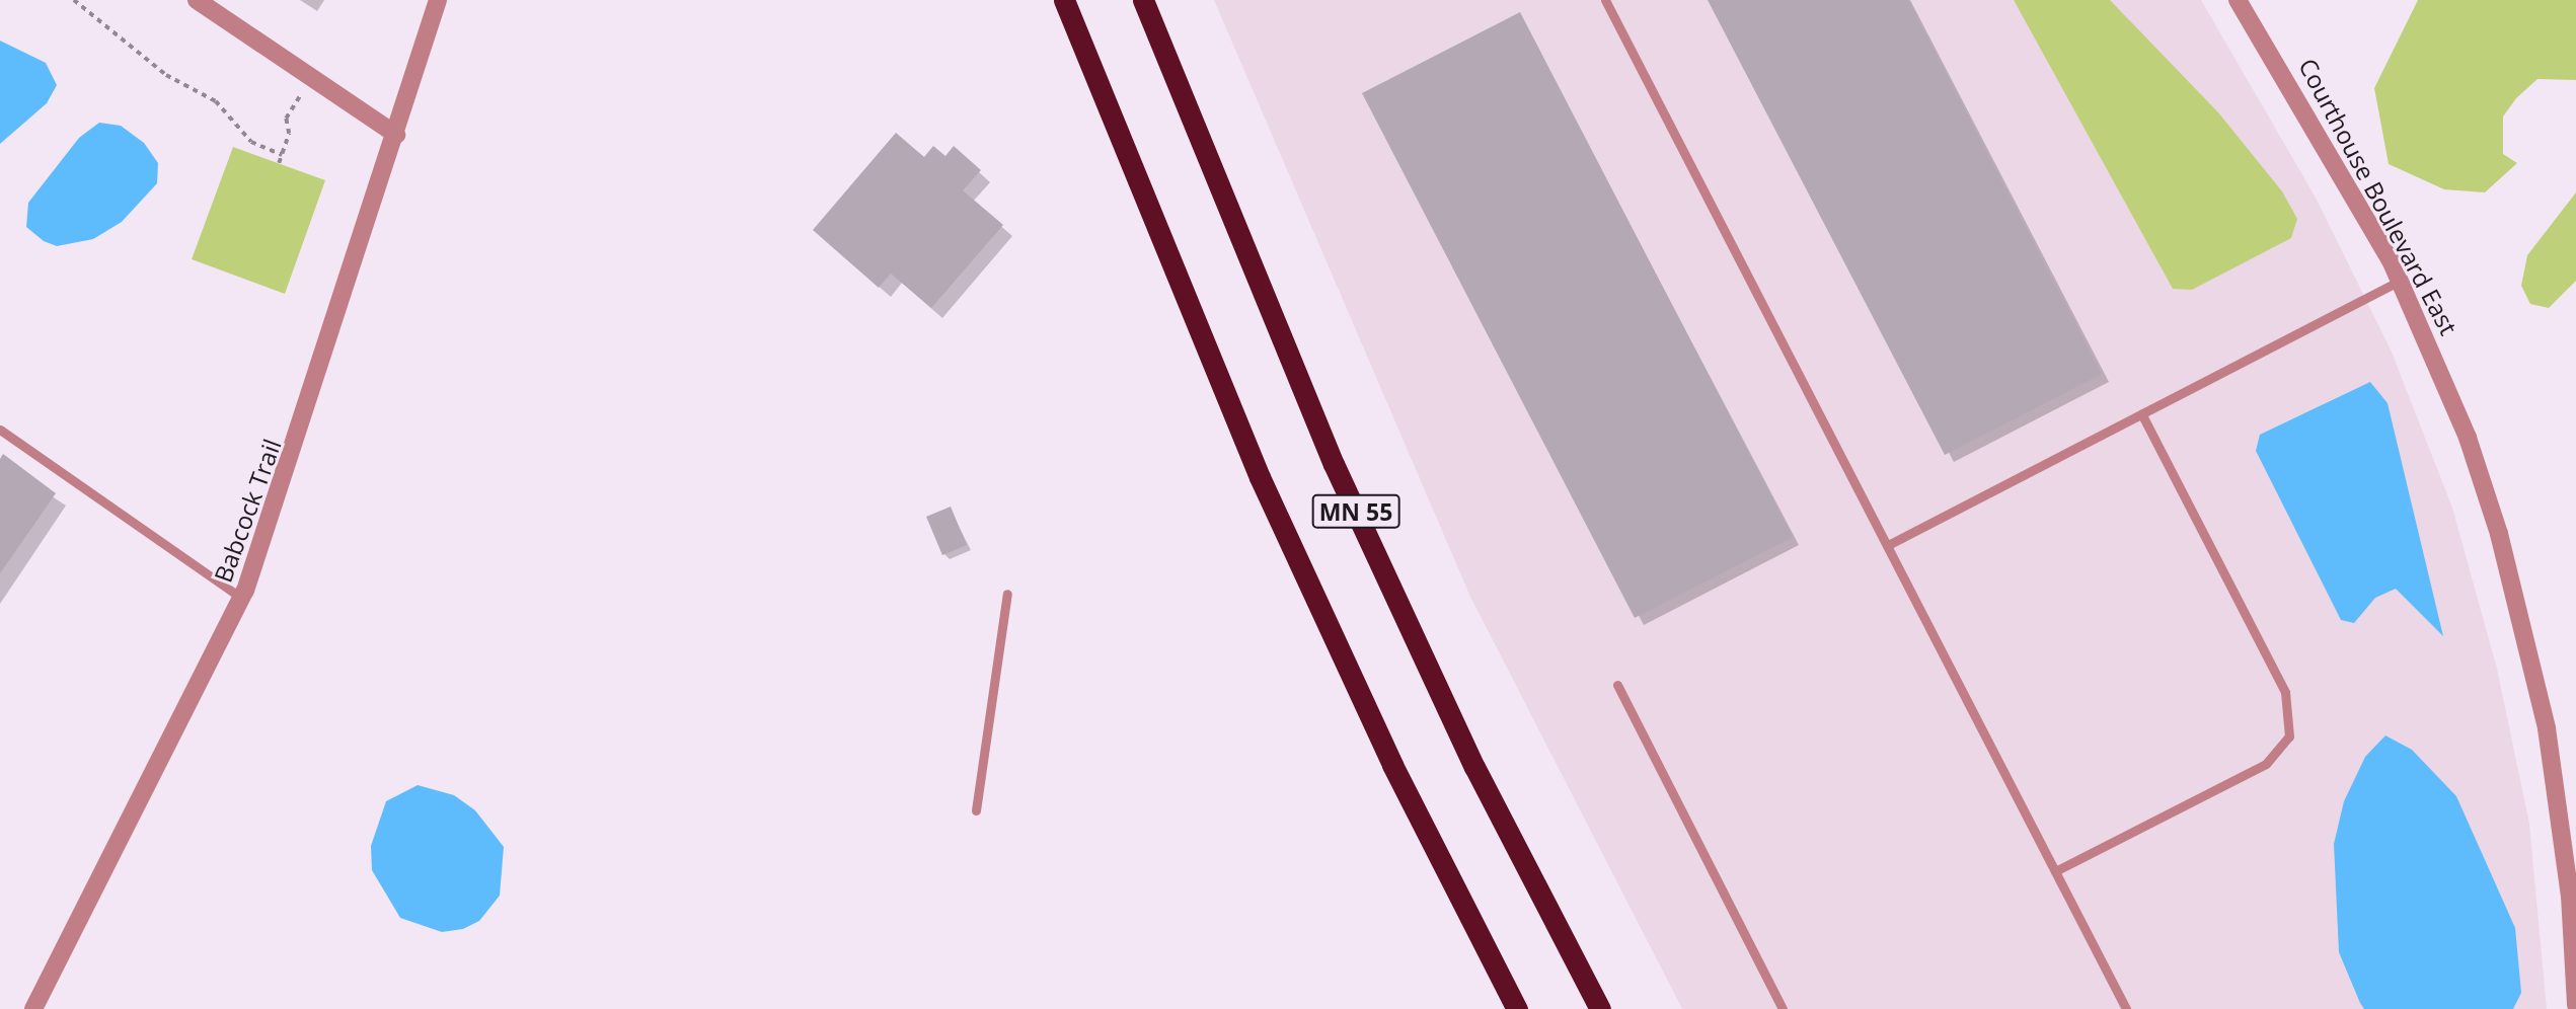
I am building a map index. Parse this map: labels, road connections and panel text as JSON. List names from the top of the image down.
{
  "streets": {
    "highway": ["MN 55"],
    "street": ["Courthouse Boulevard East", "Babcock Trail"]
  }
}
